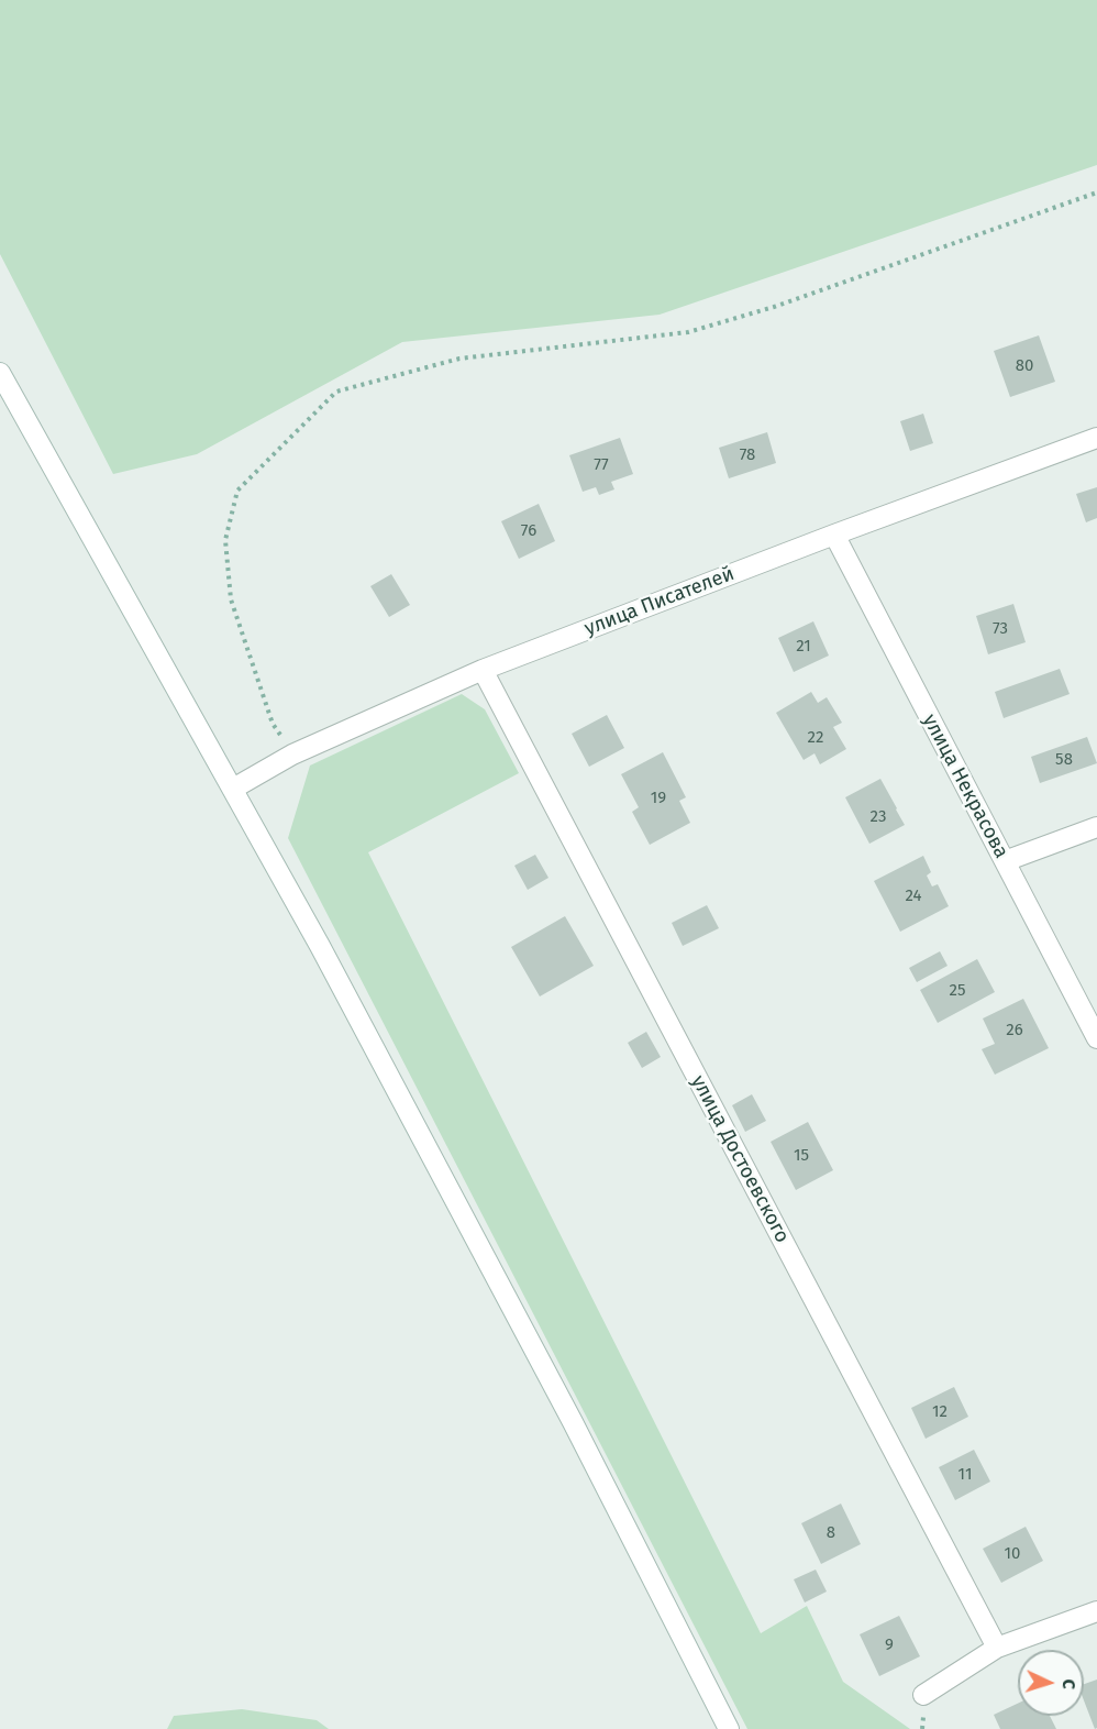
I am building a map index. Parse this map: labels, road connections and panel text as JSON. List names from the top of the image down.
{
  "streets": {
    "street": ["улица Писателей", "улица Некрасова", "улица Достоевского"]
  },
  "crossings": [
    ["улица Писателей", "улица Некрасова"],
    ["улица Писателей", "улица Достоевского"]
  ],
  "house_numbers": [
    "80",
    "78",
    "77",
    "76",
    "73",
    "21",
    "22",
    "58",
    "19",
    "23",
    "24",
    "25",
    "26",
    "15",
    "12",
    "11",
    "8",
    "10",
    "9"
  ],
  "north": "right"
}
